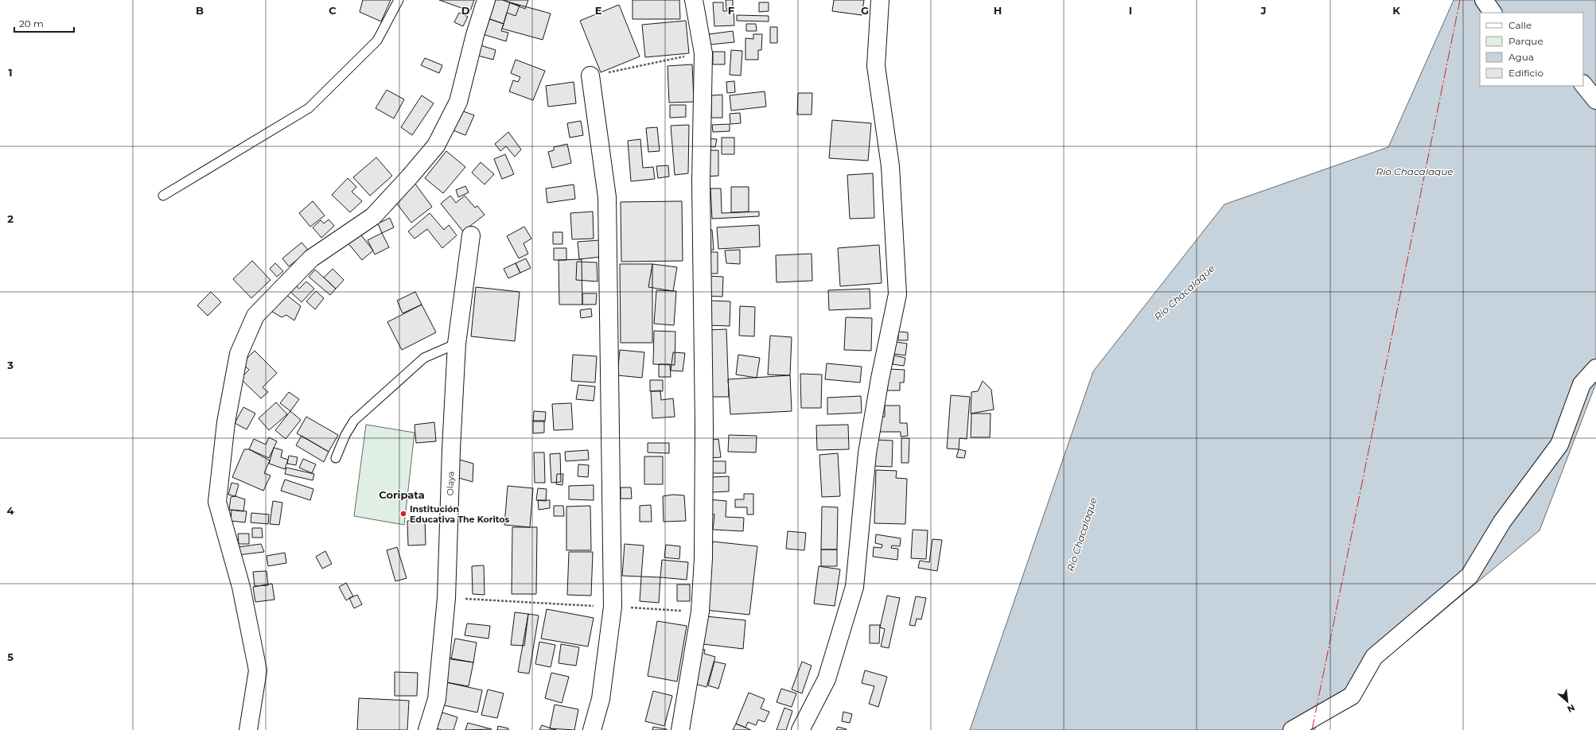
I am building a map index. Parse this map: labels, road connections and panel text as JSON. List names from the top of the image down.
{
  "streets": {
    "street": ["Olaya"]
  },
  "districts": ["Coripata"],
  "water": ["Río Chacalaque"],
  "places": ["Institución Educativa The Koritos"],
  "legend": [
    "Calle",
    "Parque",
    "Agua",
    "Edificio"
  ],
  "scale_bar": "20 m",
  "north": "bottom right",
  "grid": {
    "columns": [
      "B",
      "C",
      "D",
      "E",
      "F",
      "G",
      "H",
      "I",
      "J",
      "K"
    ],
    "rows": [
      "1",
      "2",
      "3",
      "4",
      "5"
    ]
  }
}
